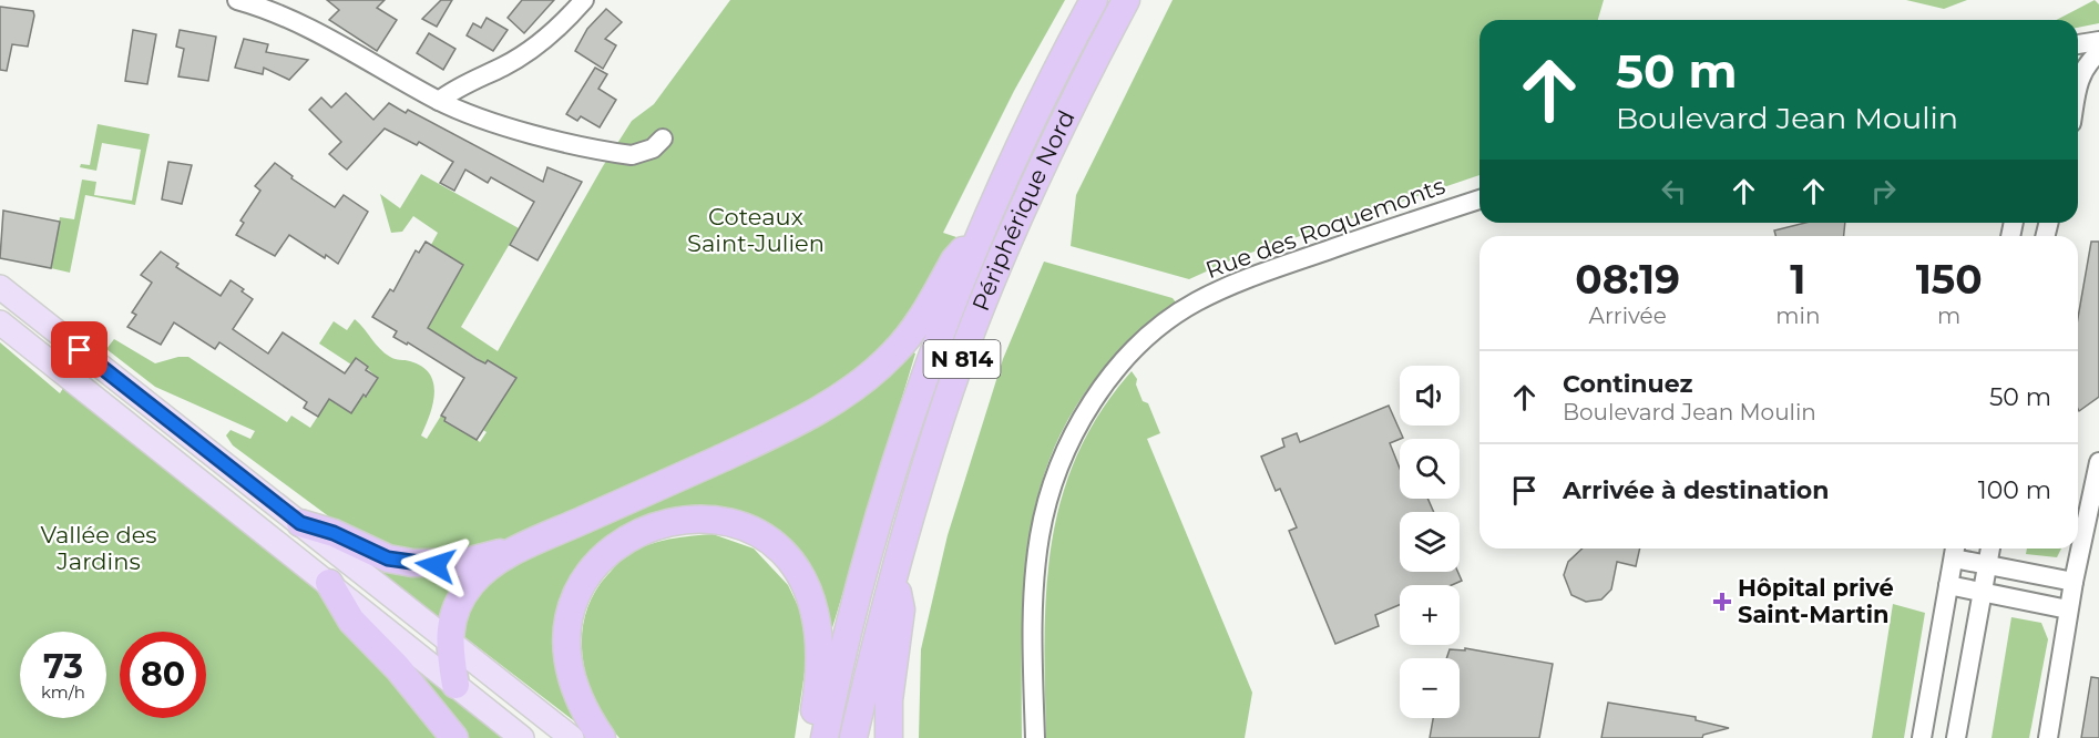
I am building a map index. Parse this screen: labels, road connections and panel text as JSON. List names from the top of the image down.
{
  "streets": {
    "highway": ["Périphérique Nord", "N 814"],
    "street": ["Rue des Roquemonts"]
  },
  "parks": ["Coteaux Saint-Julien", "Vallée des Jardins"],
  "places": {
    "health": ["Hôpital privé Saint-Martin"]
  },
  "page": {
    "turn": ["50 m", "Boulevard Jean Moulin"],
    "eta": [
      "08:19",
      "Arrivée",
      "1",
      "min",
      "150",
      "m"
    ],
    "list": [
      {
        "name": "Continuez",
        "note": "Boulevard Jean Moulin",
        "value": "50 m"
      },
      {
        "name": "Arrivée à destination",
        "value": "100 m"
      }
    ],
    "map_buttons": ["+", "−"],
    "speed": "73 km/h",
    "limit": "80"
  }
}
